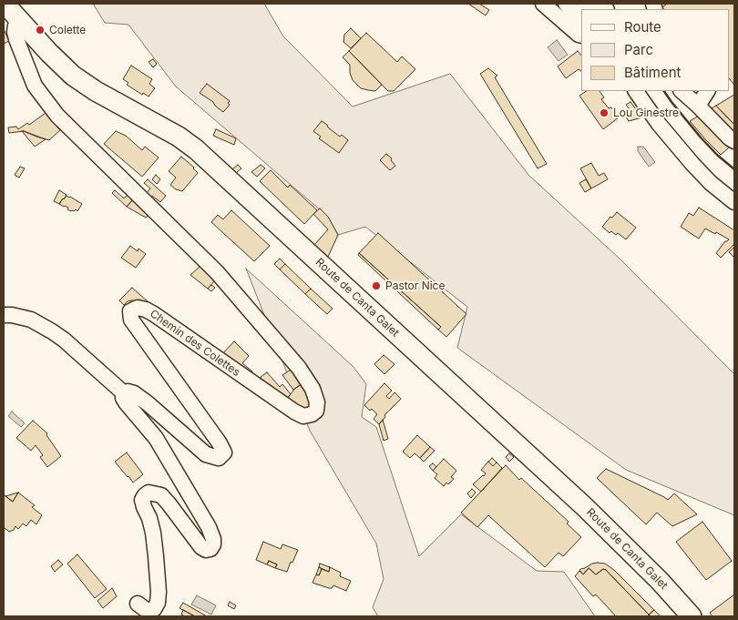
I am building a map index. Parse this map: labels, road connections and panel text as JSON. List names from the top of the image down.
{
  "streets": {
    "main road": ["Route de Canta Galet"],
    "street": ["Chemin des Colettes"]
  },
  "crossings": [
    ["Route de Canta Galet", "Chemin des Colettes"]
  ],
  "places": ["Colette", "Lou Ginestre", "Pastor Nice"],
  "legend": ["Route", "Parc", "Bâtiment"]
}
